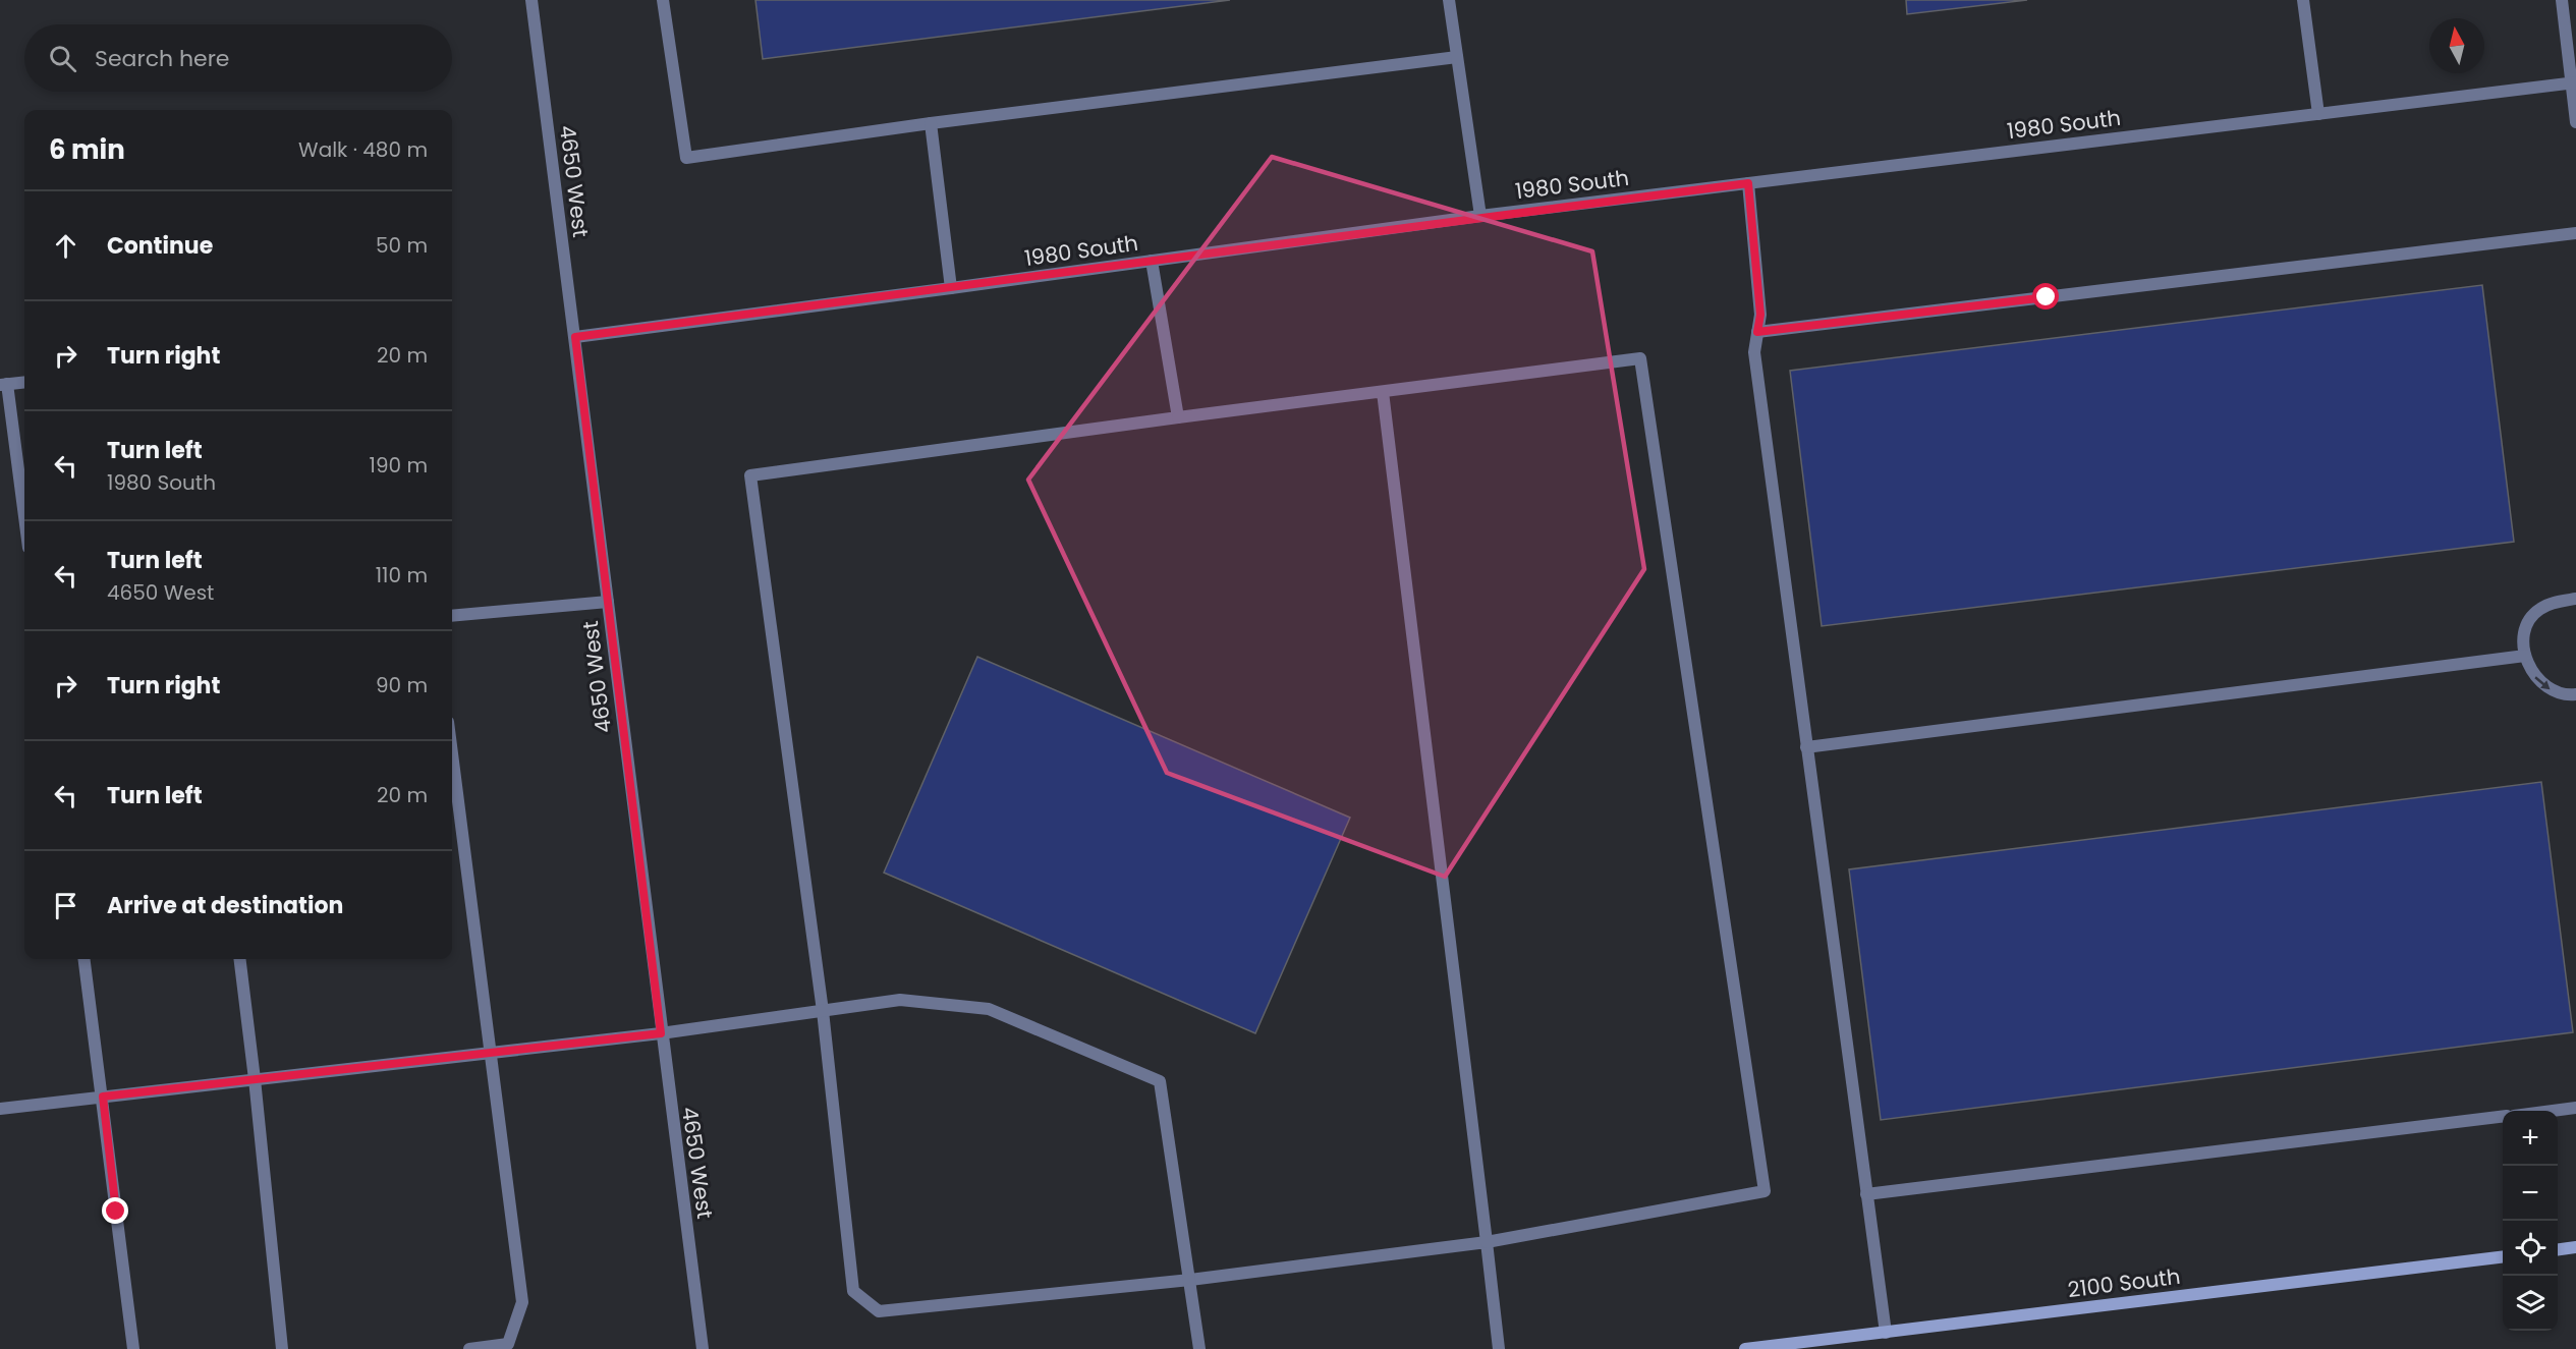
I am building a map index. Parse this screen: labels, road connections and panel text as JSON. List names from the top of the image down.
{
  "streets": {
    "street": ["1980 South", "4650 West", "2100 South"]
  },
  "crossings": [
    ["1980 South", "4650 West"]
  ],
  "north": "top",
  "page": {
    "search": "Search here",
    "heading": ["6 min", "Walk · 480 m"],
    "list": [
      ["Continue", "50 m"],
      ["Turn right", "20 m"],
      ["Turn left", "1980 South", "190 m"],
      ["Turn left", "4650 West", "110 m"],
      ["Turn right", "90 m"],
      ["Turn left", "20 m"],
      "Arrive at destination"
    ],
    "map_buttons": ["+", "−"]
  }
}
